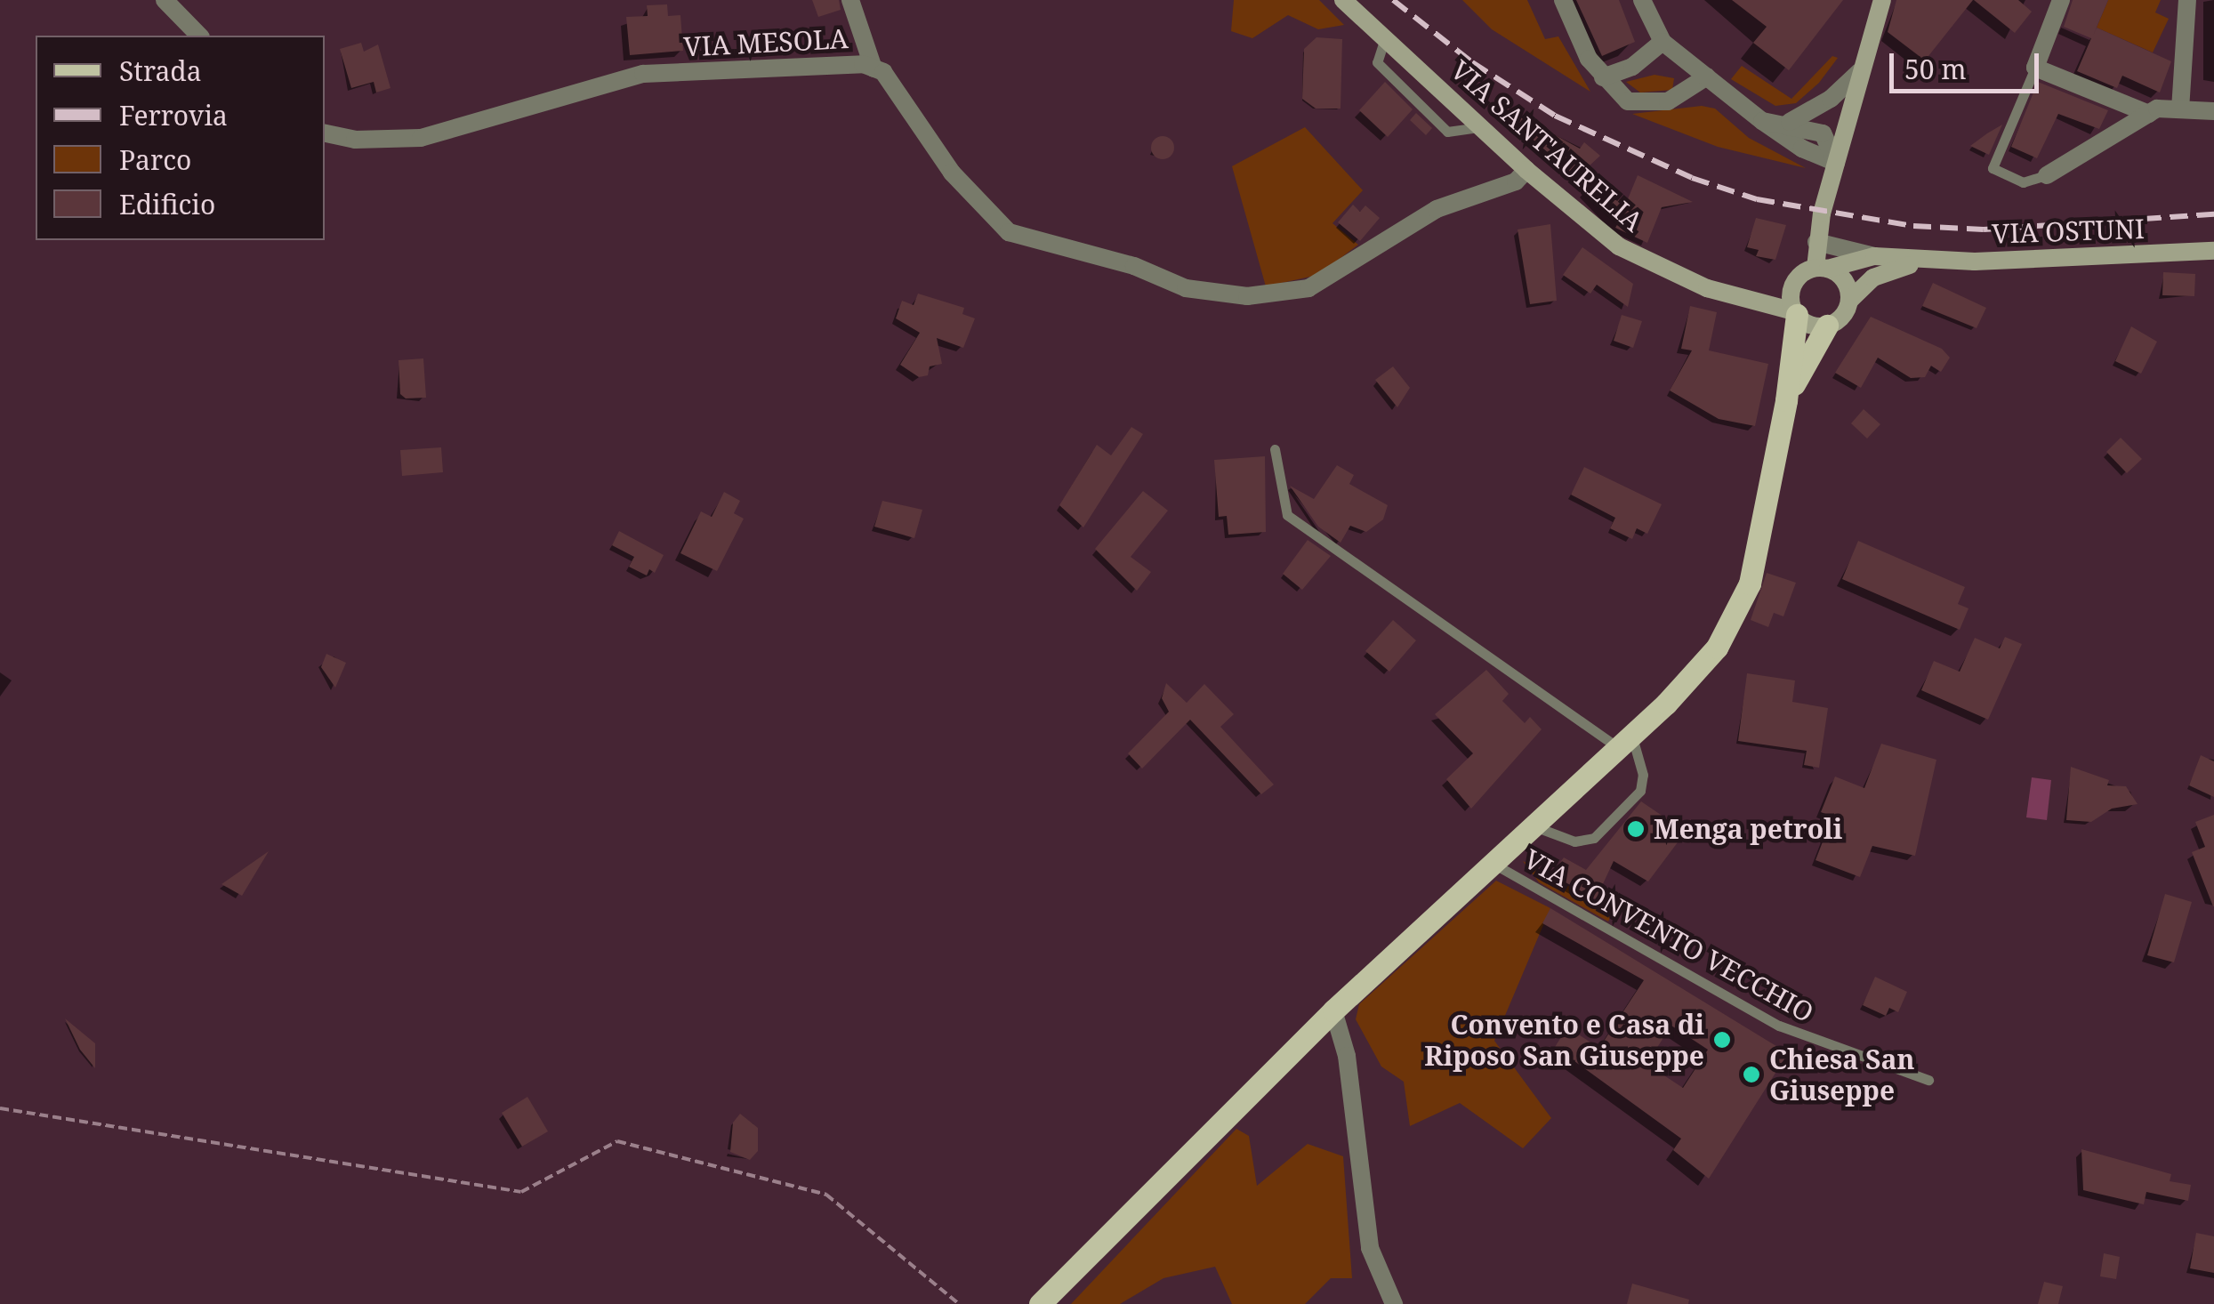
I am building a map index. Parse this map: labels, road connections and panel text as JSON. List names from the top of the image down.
{
  "streets": {
    "main road": ["VIA SANT'AURELIA", "VIA OSTUNI"],
    "street": ["VIA MESOLA"],
    "lane": ["VIA CONVENTO VECCHIO"]
  },
  "crossings": [
    ["VIA MESOLA", "VIA SANT'AURELIA"]
  ],
  "places": ["Menga petroli", "Convento e Casa di Riposo San Giuseppe", "Chiesa San Giuseppe"],
  "legend": [
    "Strada",
    "Ferrovia",
    "Parco",
    "Edificio"
  ],
  "scale_bar": "50 m"
}
